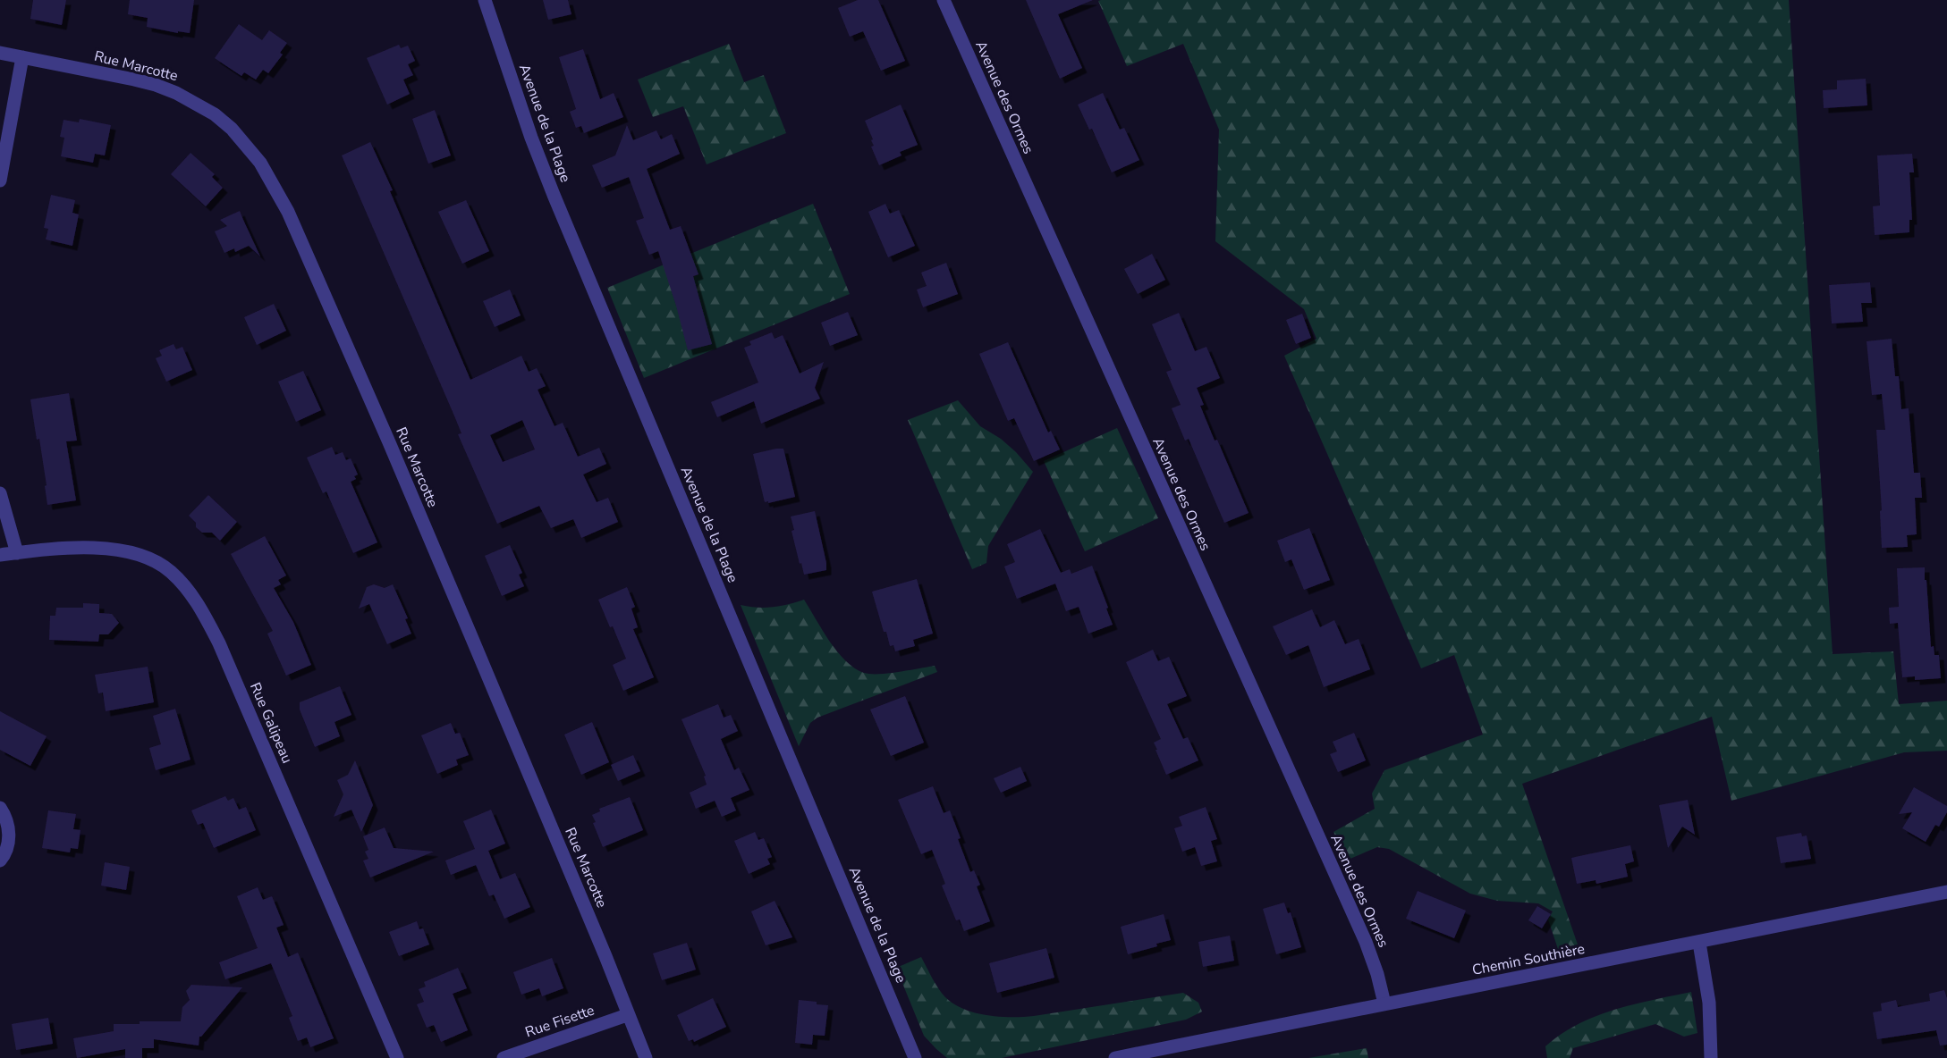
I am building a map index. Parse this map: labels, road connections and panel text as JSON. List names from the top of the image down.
{
  "streets": {
    "street": [
      "Rue Marcotte",
      "Avenue des Ormes",
      "Avenue de la Plage",
      "Rue Galipeau",
      "Chemin Southière",
      "Rue Fisette"
    ]
  },
  "crossings": [
    ["Rue Marcotte", "Rue Fisette"],
    ["Avenue des Ormes", "Chemin Southière"]
  ]
}
